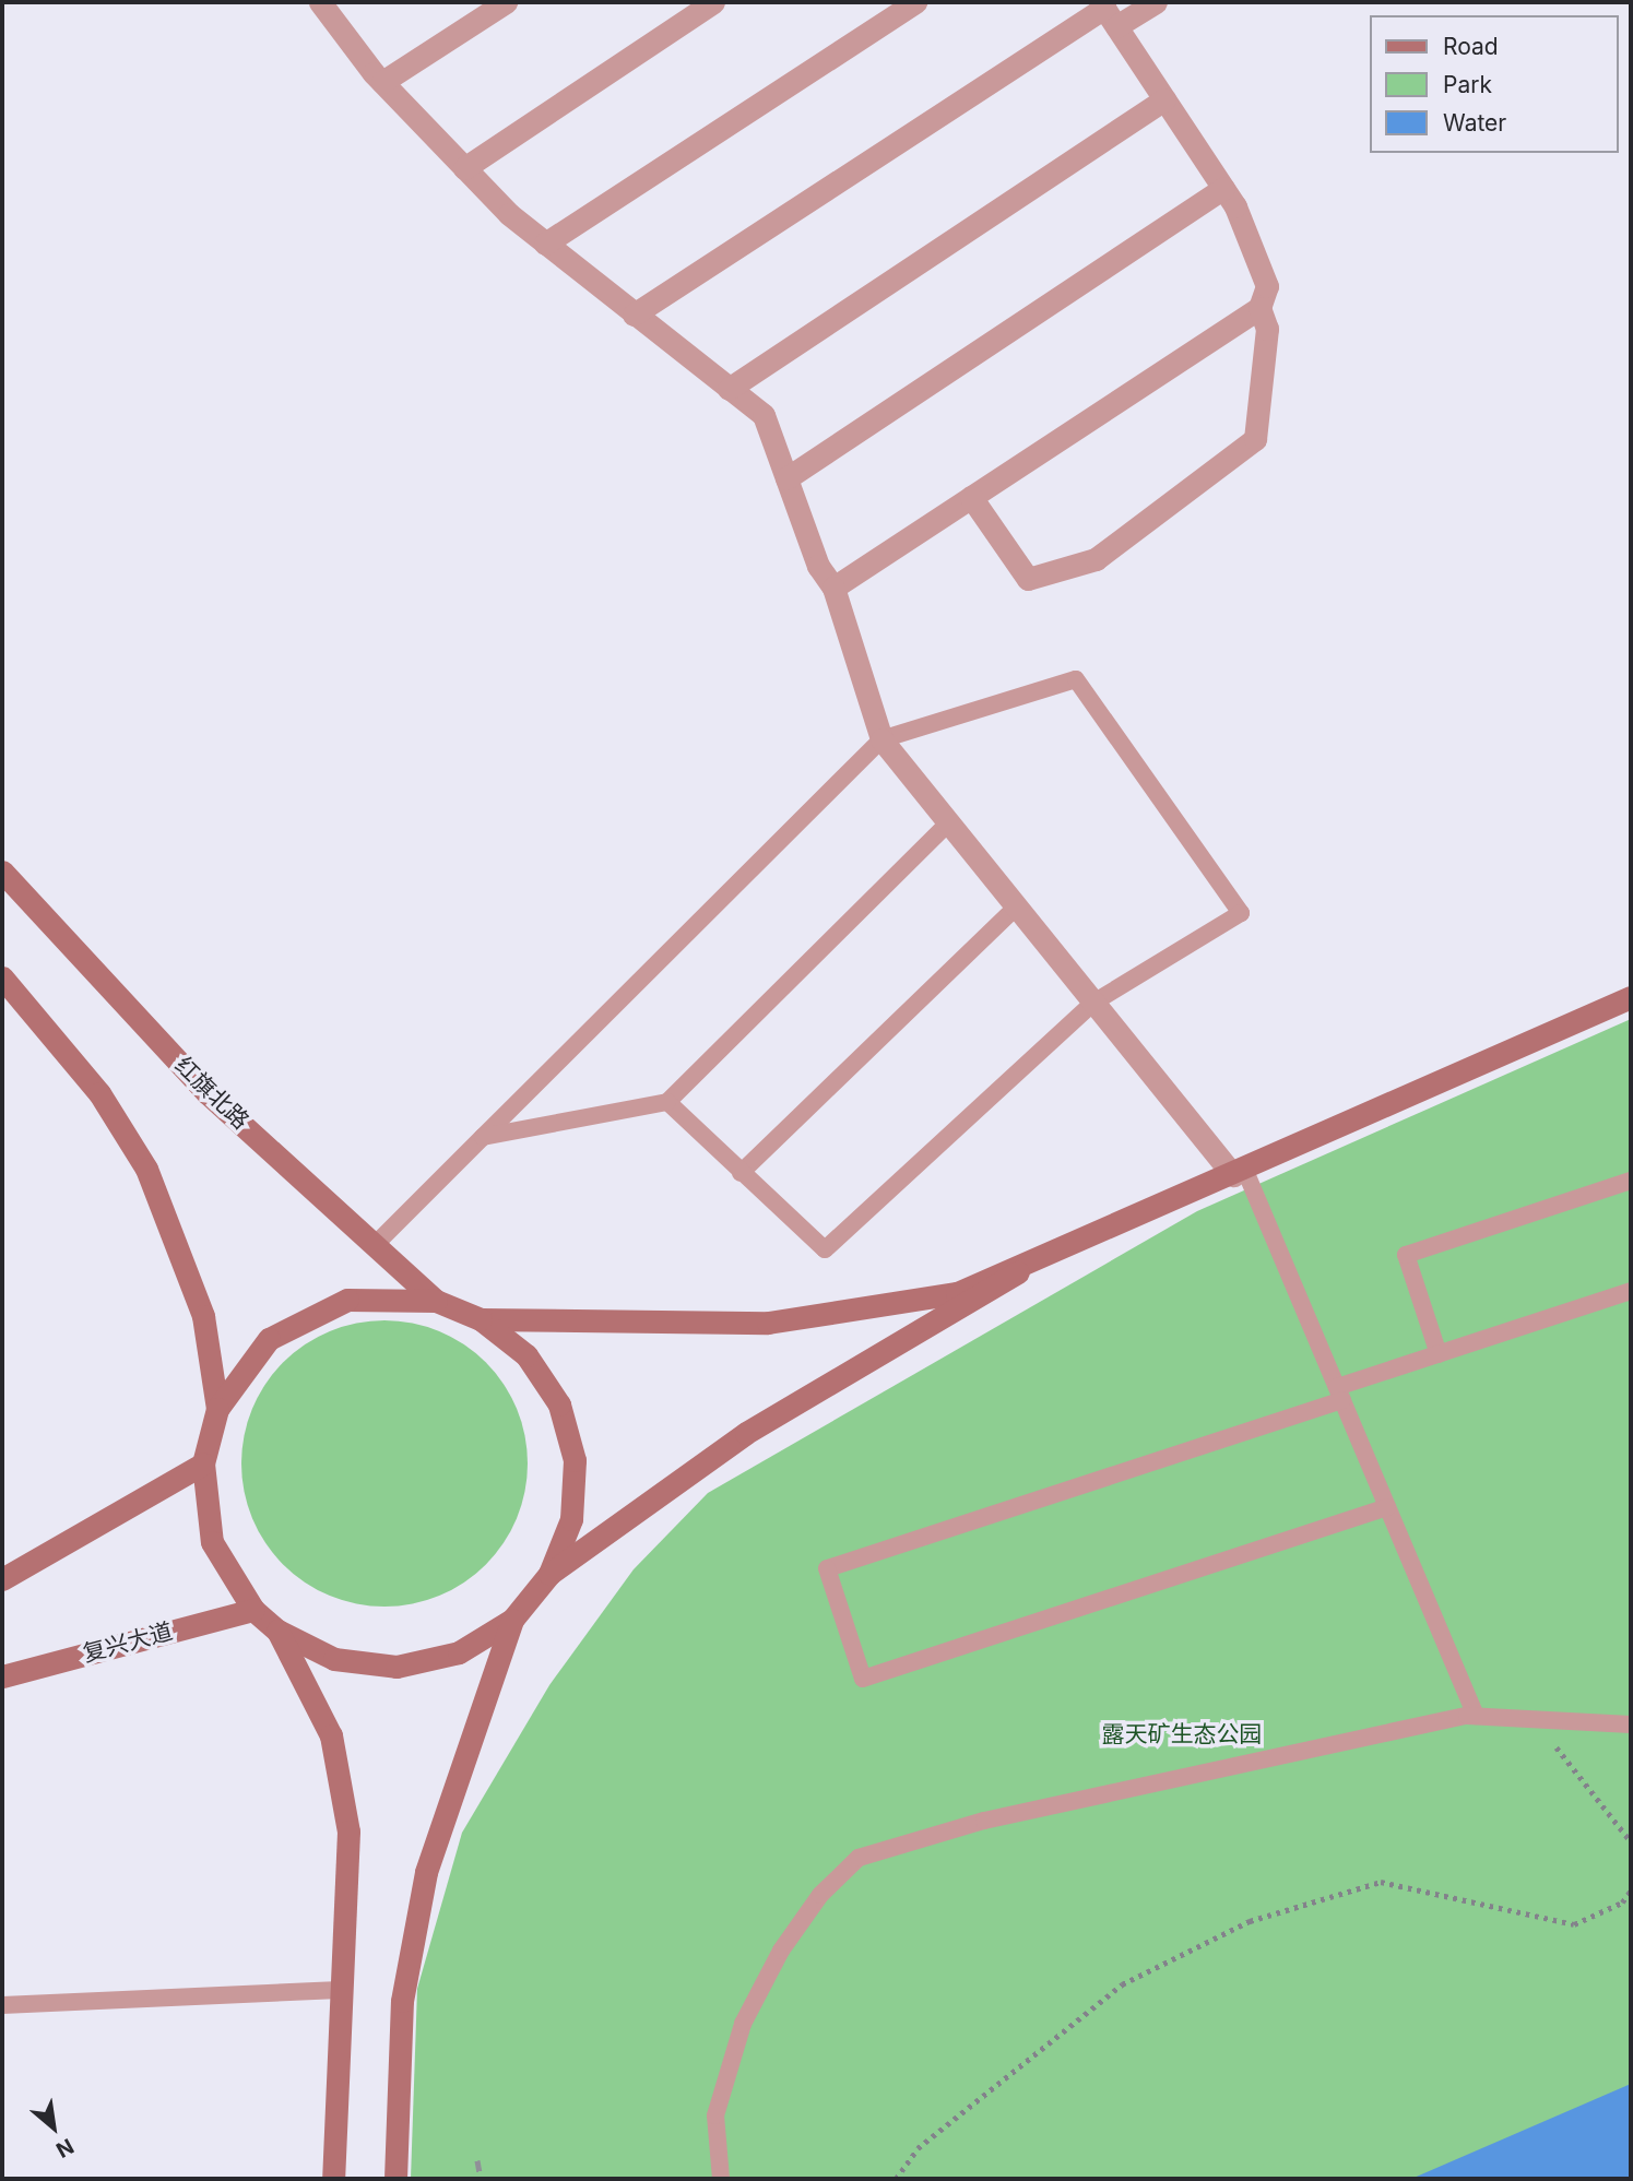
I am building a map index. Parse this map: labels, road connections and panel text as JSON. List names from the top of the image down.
{
  "streets": {
    "street": ["红旗北路", "复兴大道"]
  },
  "parks": ["露天矿生态公园"],
  "legend": ["Road", "Park", "Water"],
  "north": "bottom right"
}
